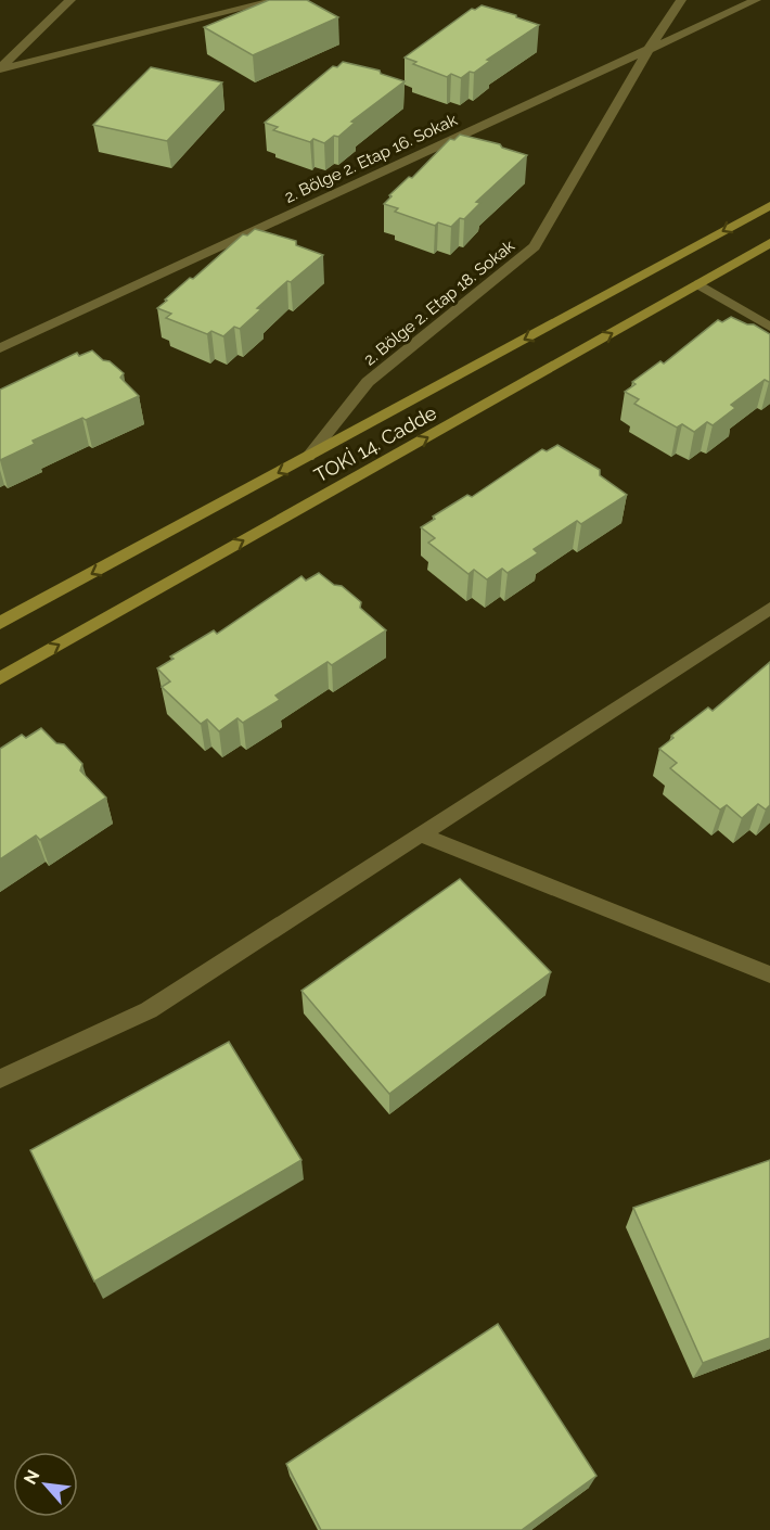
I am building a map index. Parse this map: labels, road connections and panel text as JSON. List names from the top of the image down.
{
  "streets": {
    "main road": ["TOKİ 14. Cadde"],
    "street": ["2. Bölge 2. Etap 16. Sokak", "2. Bölge 2. Etap 18. Sokak"]
  },
  "crossings": [
    ["2. Bölge 2. Etap 16. Sokak", "2. Bölge 2. Etap 18. Sokak"],
    ["2. Bölge 2. Etap 18. Sokak", "TOKİ 14. Cadde"]
  ],
  "north": "top left"
}
